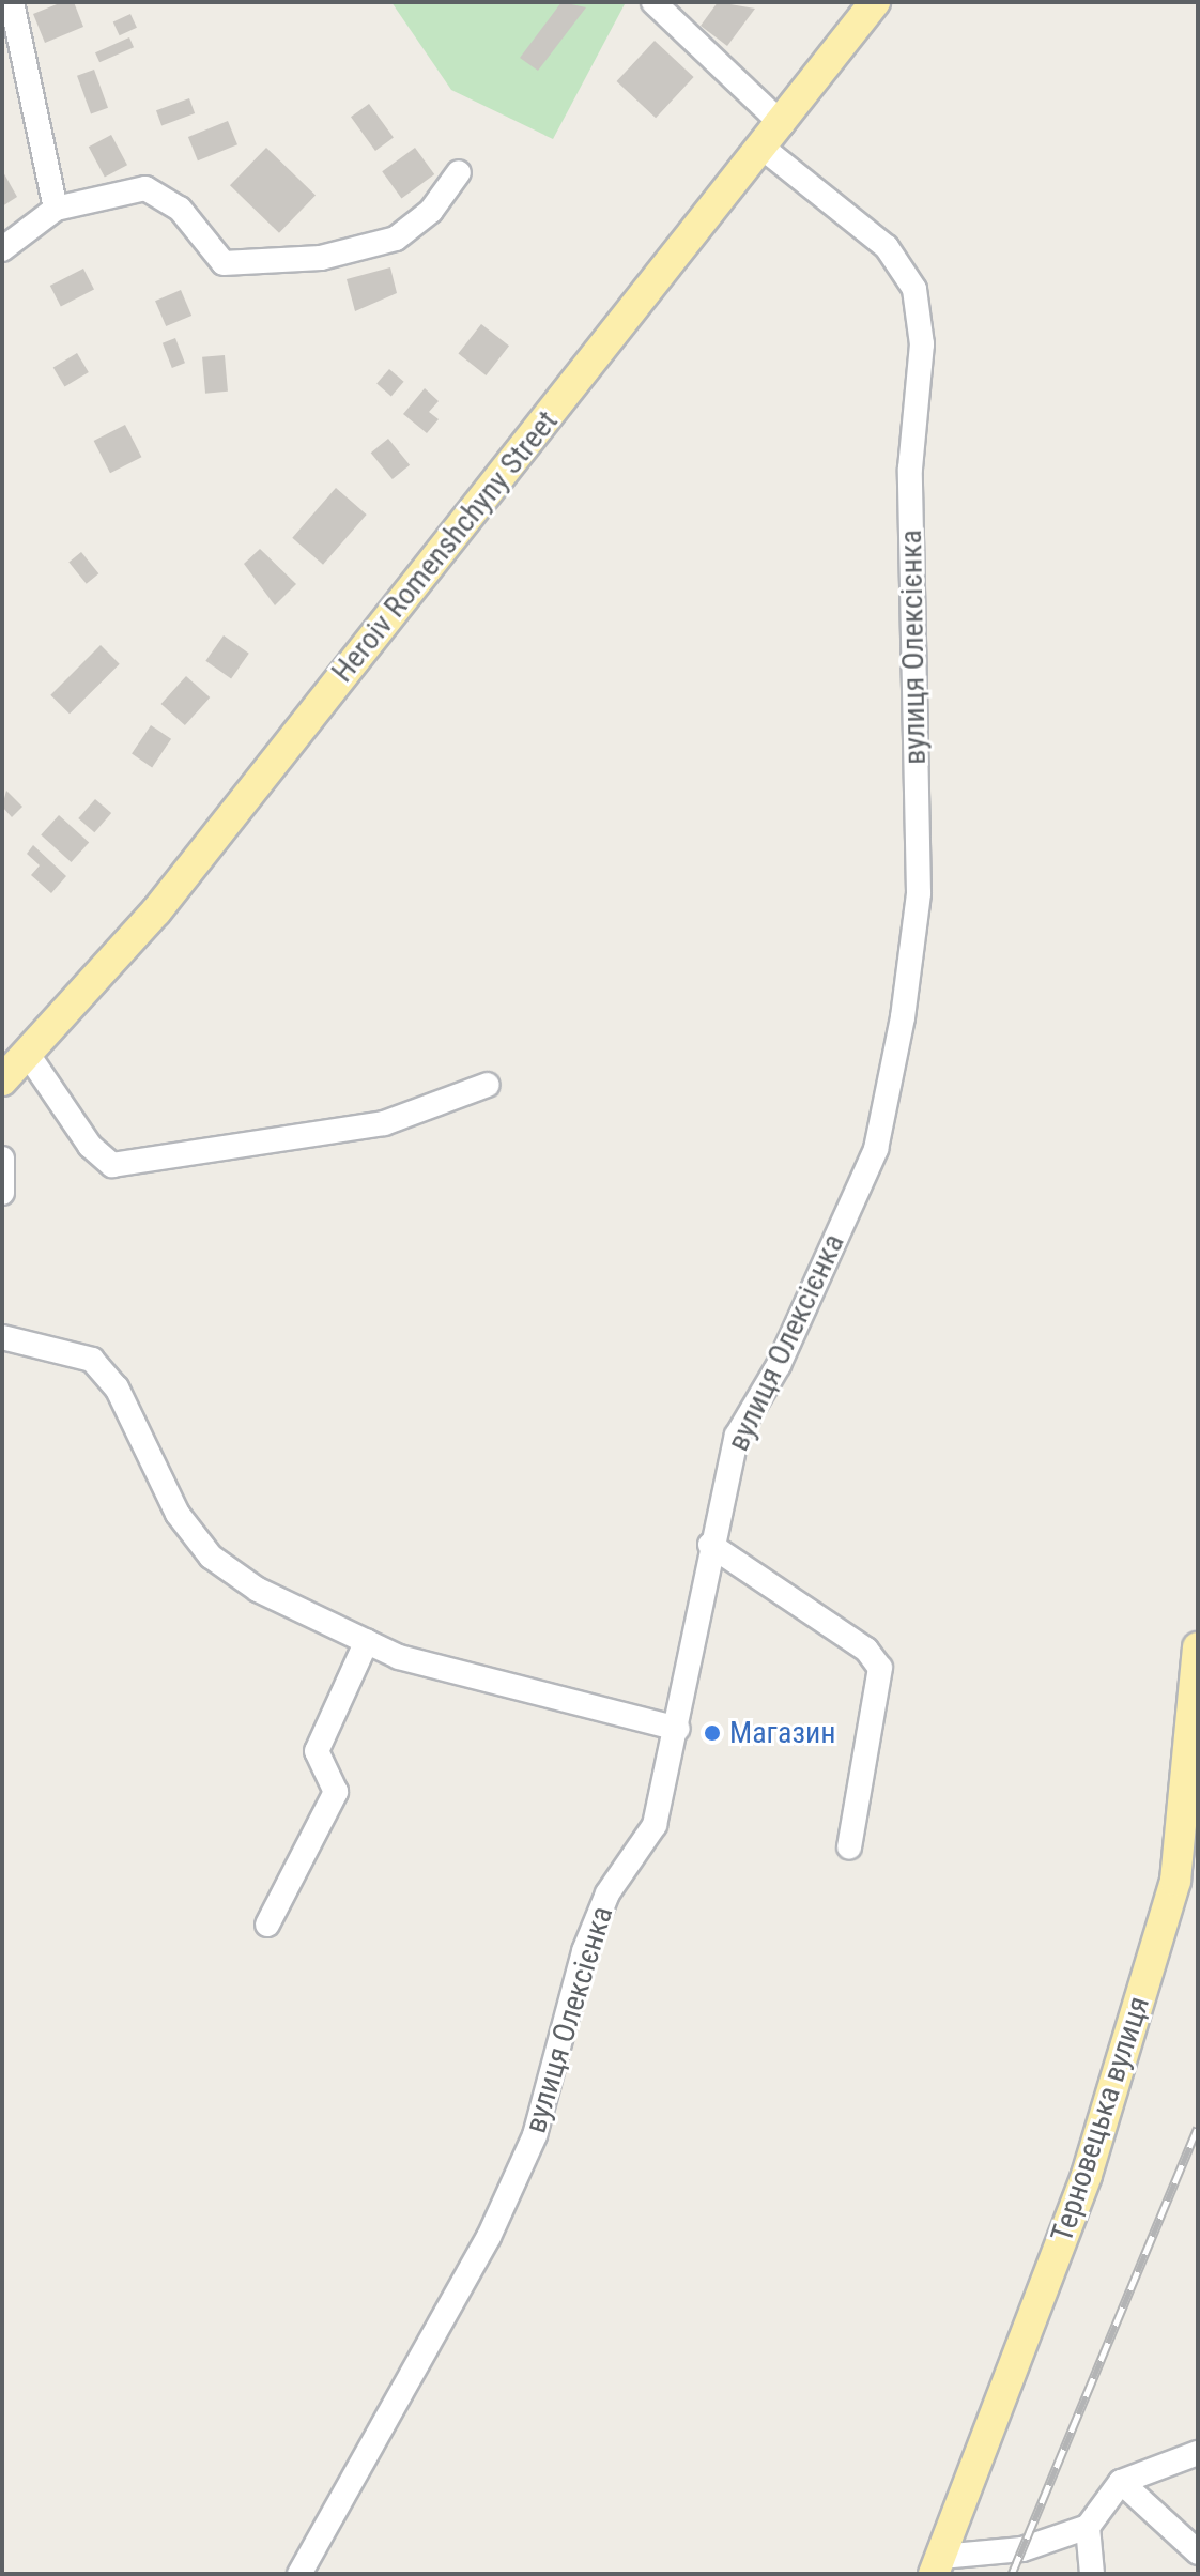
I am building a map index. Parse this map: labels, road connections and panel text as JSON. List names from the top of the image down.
{
  "streets": {
    "main road": ["Heroiv Romenshchyny Street", "Терновецька вулиця"],
    "street": ["вулиця Олексієнка"]
  },
  "crossings": [
    ["Heroiv Romenshchyny Street", "вулиця Олексієнка"]
  ],
  "places": ["Магазин"]
}
